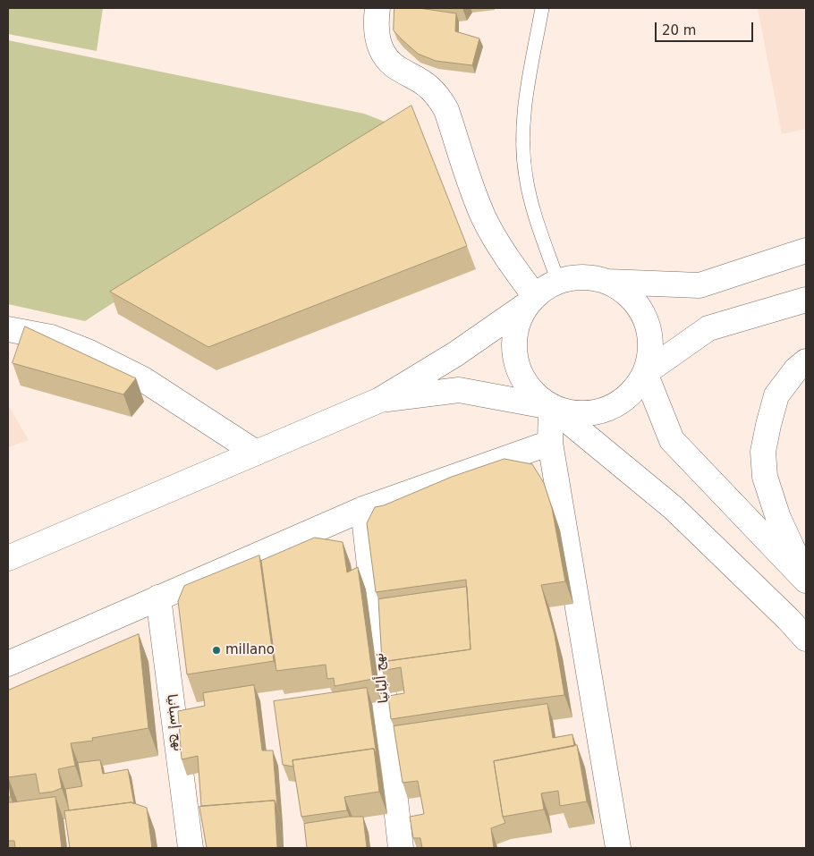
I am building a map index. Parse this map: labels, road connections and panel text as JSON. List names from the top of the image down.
{
  "streets": {
    "main road": ["نهج ألبانيا", "نهج إسبانيا"]
  },
  "places": ["millano"],
  "scale_bar": "20 m"
}
